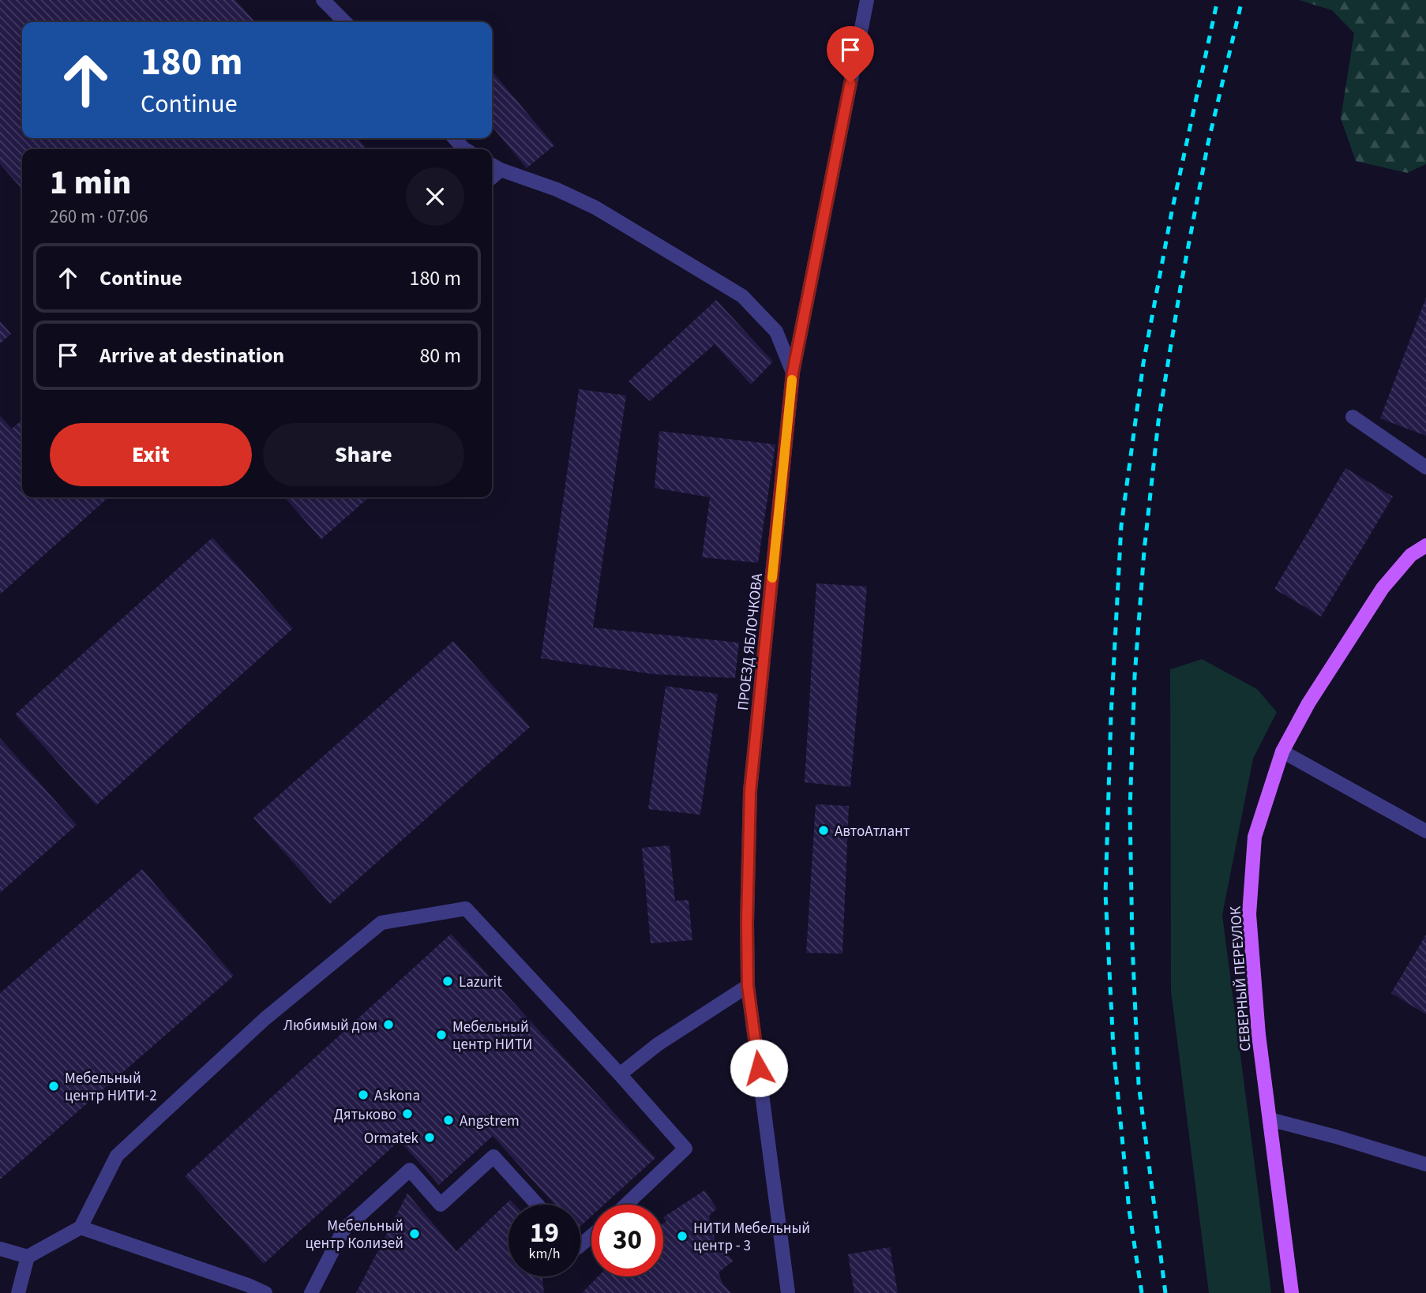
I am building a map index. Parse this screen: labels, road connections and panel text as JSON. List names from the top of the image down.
{
  "streets": {
    "main road": ["СЕВЕРНЫЙ ПЕРЕУЛОК"],
    "street": ["ПРОЕЗД ЯБЛОЧКОВА"]
  },
  "places": [
    "АвтоАтлант",
    "Lazurit",
    "Любимый дом",
    "Мебельный центр НИТИ",
    "Мебельный центр НИТИ-2",
    "Askona",
    "Дятьково",
    "Angstrem",
    "Ormatek",
    "Мебельный центр Колизей",
    "НИТИ Мебельный центр - 3"
  ],
  "page": {
    "turn": ["180 m", "Continue"],
    "heading": ["1 min", "260 m · 07:06"],
    "list": [
      {
        "name": "Continue",
        "value": "180 m"
      },
      {
        "name": "Arrive at destination",
        "value": "80 m"
      }
    ],
    "buttons": ["Exit", "Share"],
    "speed": "19 km/h",
    "limit": "30"
  }
}
